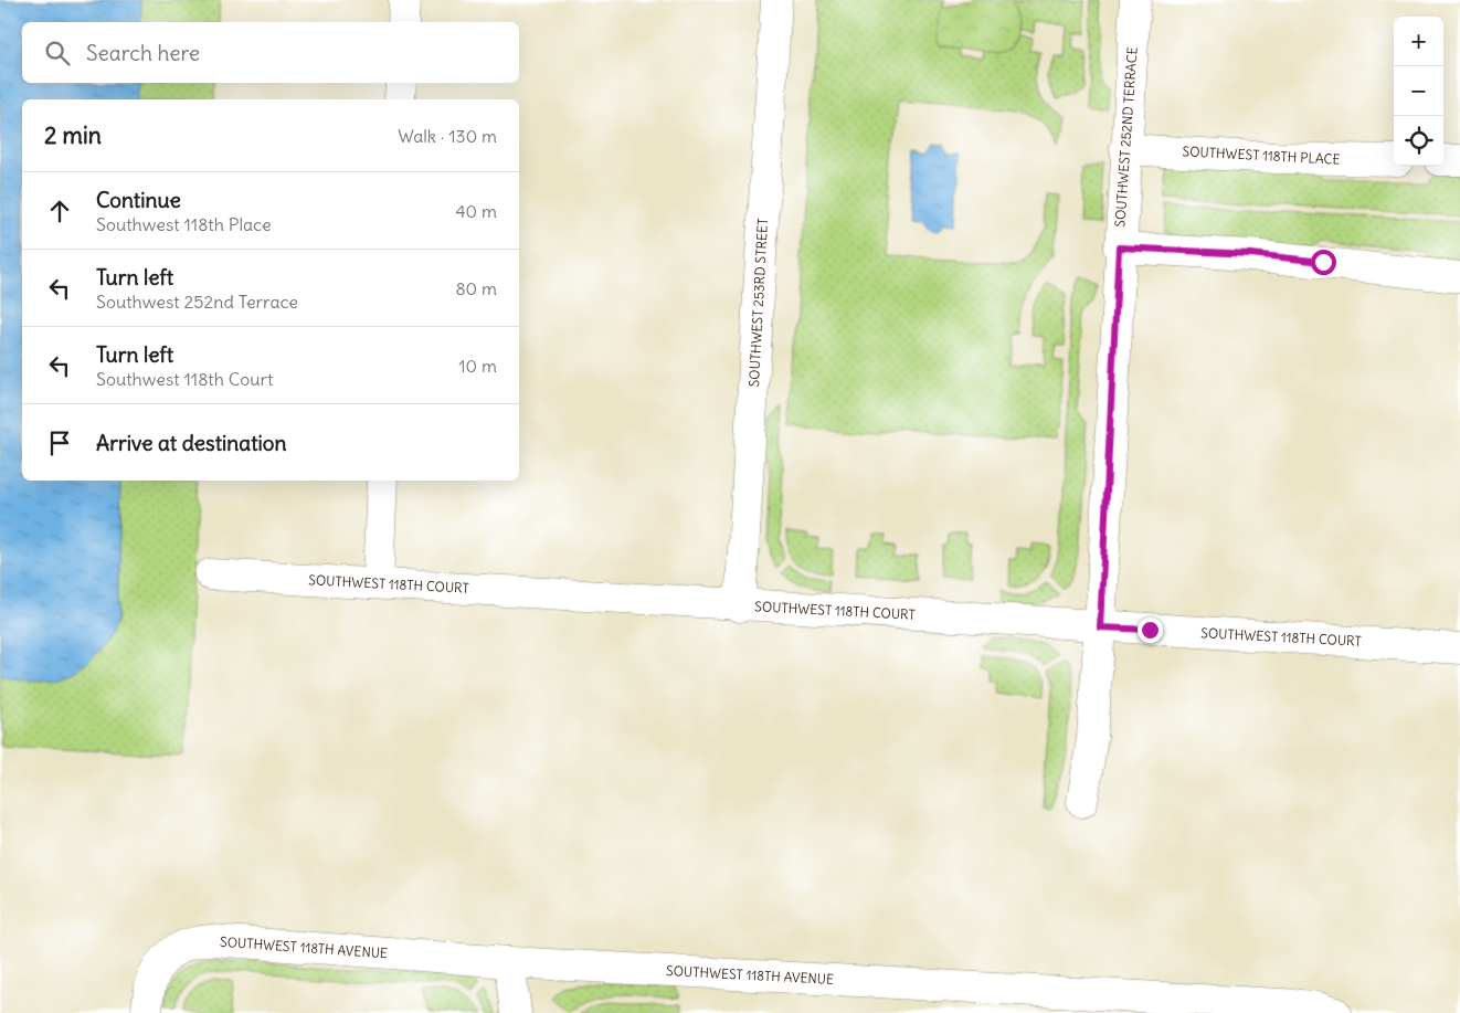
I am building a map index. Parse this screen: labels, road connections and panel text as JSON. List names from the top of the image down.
{
  "streets": {
    "street": [
      "SOUTHWEST 252ND TERRACE",
      "SOUTHWEST 118TH PLACE",
      "SOUTHWEST 253RD STREET",
      "SOUTHWEST 118TH COURT",
      "SOUTHWEST 118TH AVENUE"
    ]
  },
  "crossings": [
    ["SOUTHWEST 252ND TERRACE", "SOUTHWEST 118TH PLACE"],
    ["SOUTHWEST 252ND TERRACE", "SOUTHWEST 118TH COURT"],
    ["SOUTHWEST 253RD STREET", "SOUTHWEST 118TH COURT"]
  ],
  "page": {
    "map_buttons": ["+", "−"],
    "search": "Search here",
    "heading": ["2 min", "Walk · 130 m"],
    "list": [
      ["Continue", "Southwest 118th Place", "40 m"],
      ["Turn left", "Southwest 252nd Terrace", "80 m"],
      ["Turn left", "Southwest 118th Court", "10 m"],
      "Arrive at destination"
    ]
  }
}
